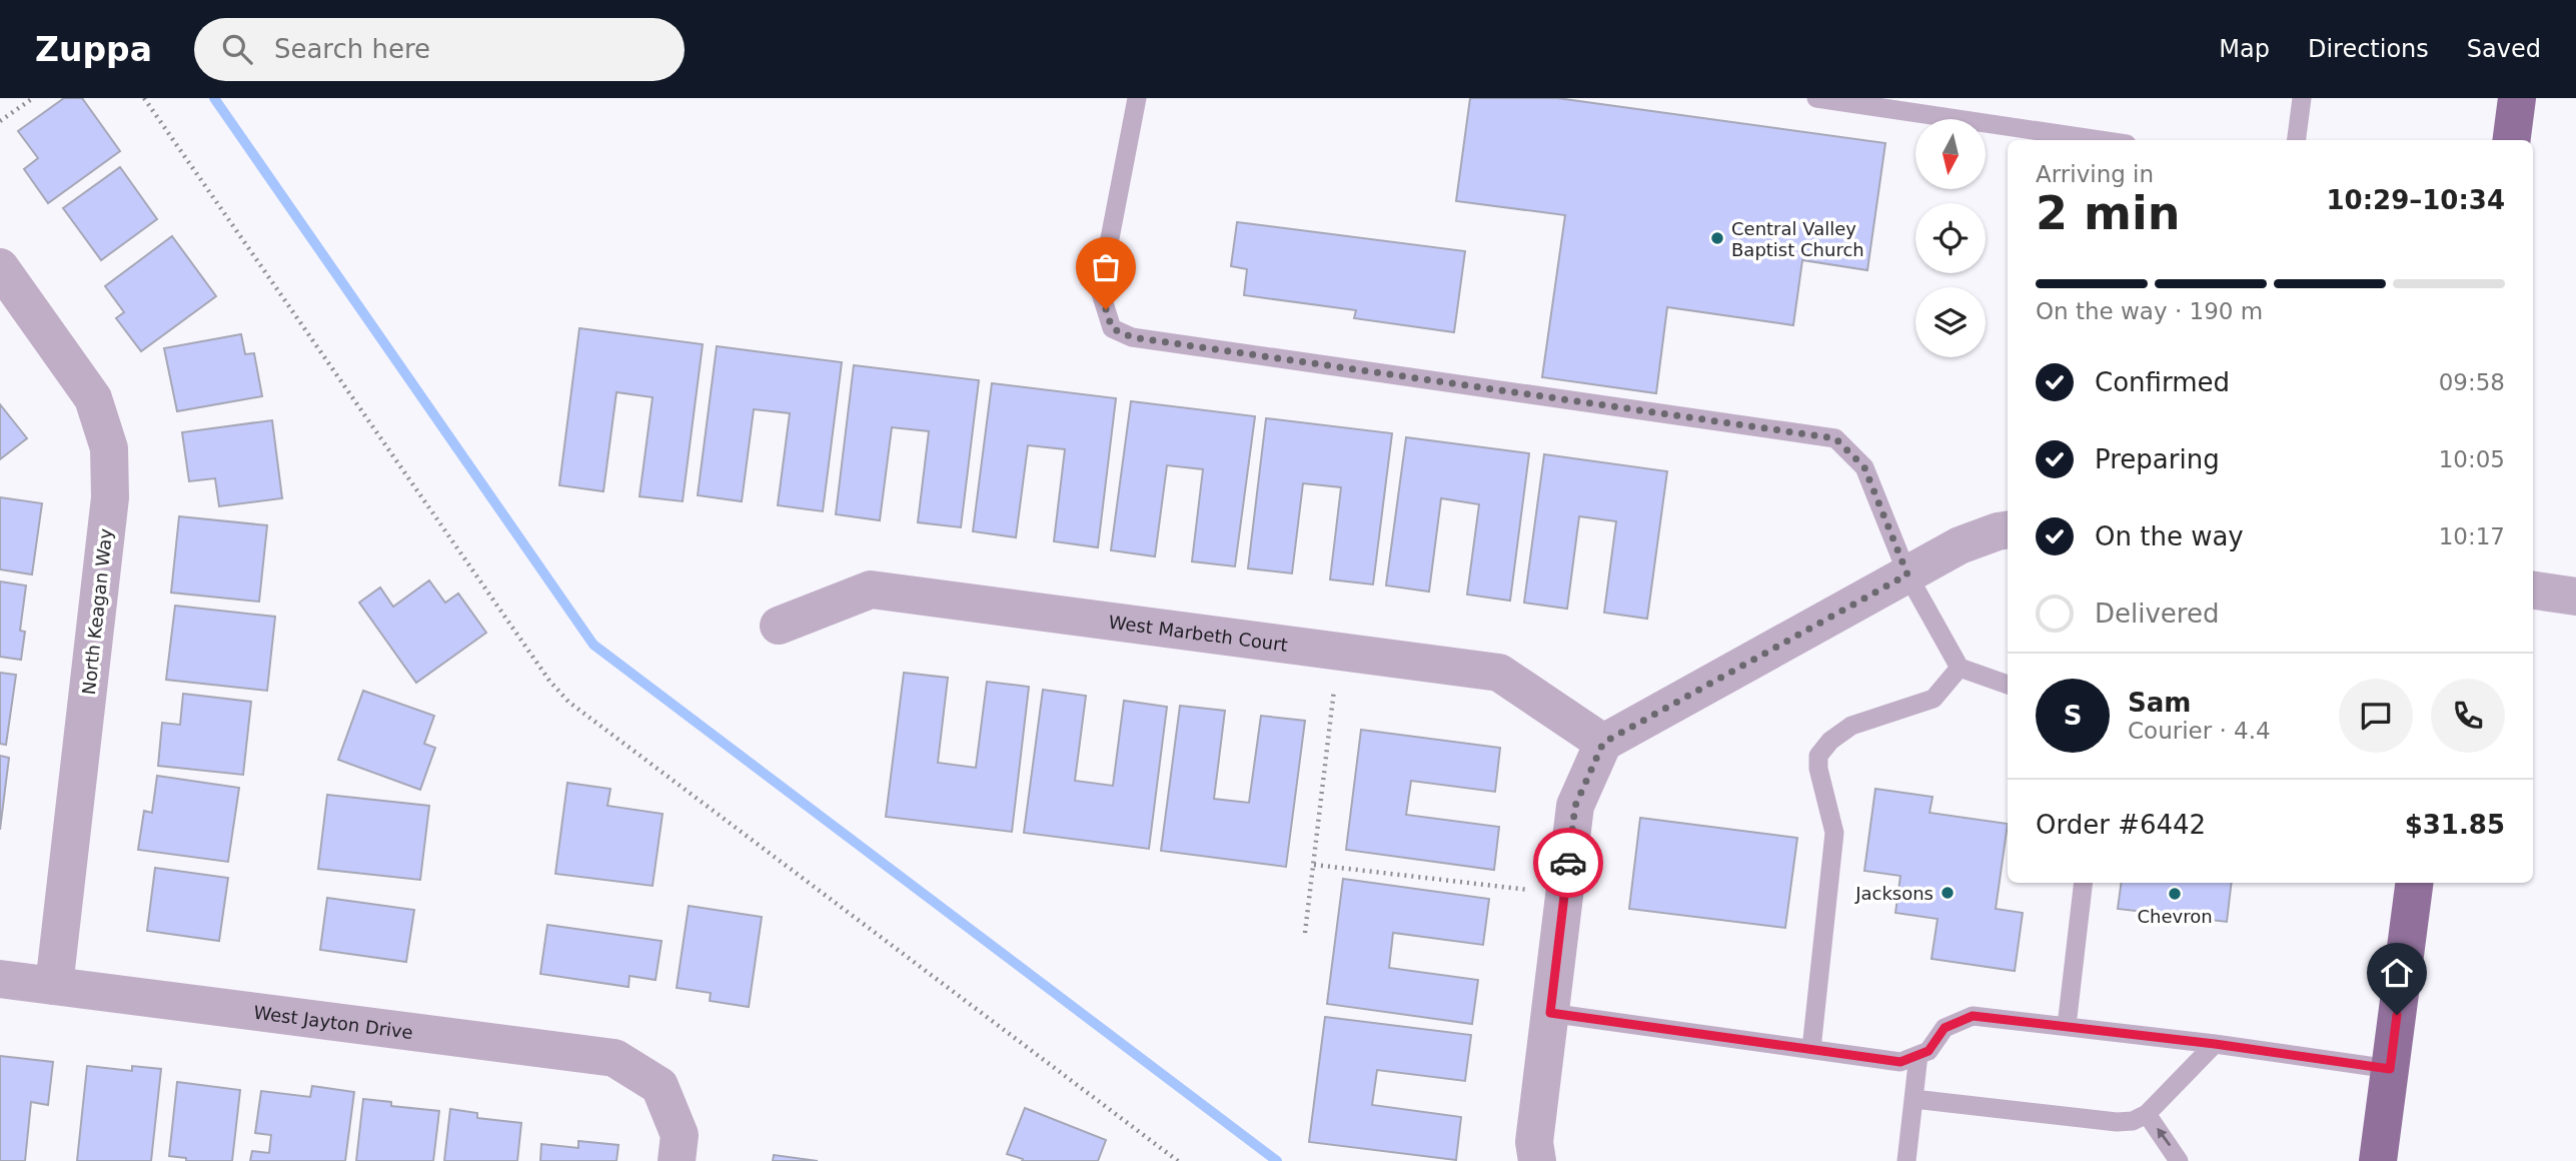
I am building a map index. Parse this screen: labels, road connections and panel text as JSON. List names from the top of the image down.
{
  "streets": {
    "street": ["North Keagan Way", "West Marbeth Court", "West Jayton Drive"]
  },
  "crossings": [
    ["North Keagan Way", "West Jayton Drive"]
  ],
  "places": ["Central Valley Baptist Church", "Jacksons", "Chevron"],
  "north": "bottom",
  "page": {
    "header": "Zuppa",
    "search": "Search here",
    "nav": ["Map", "Directions", "Saved"],
    "heading": ["2 min", "Arriving in", "10:29–10:34"],
    "panel": [
      "Sam",
      "Courier · 4.4",
      "Order #6442",
      "$31.85"
    ],
    "bar": "On the way · 190 m",
    "list": [
      ["Confirmed", "09:58"],
      ["Preparing", "10:05"],
      ["On the way", "10:17"],
      "Delivered"
    ],
    "round": "S"
  }
}
